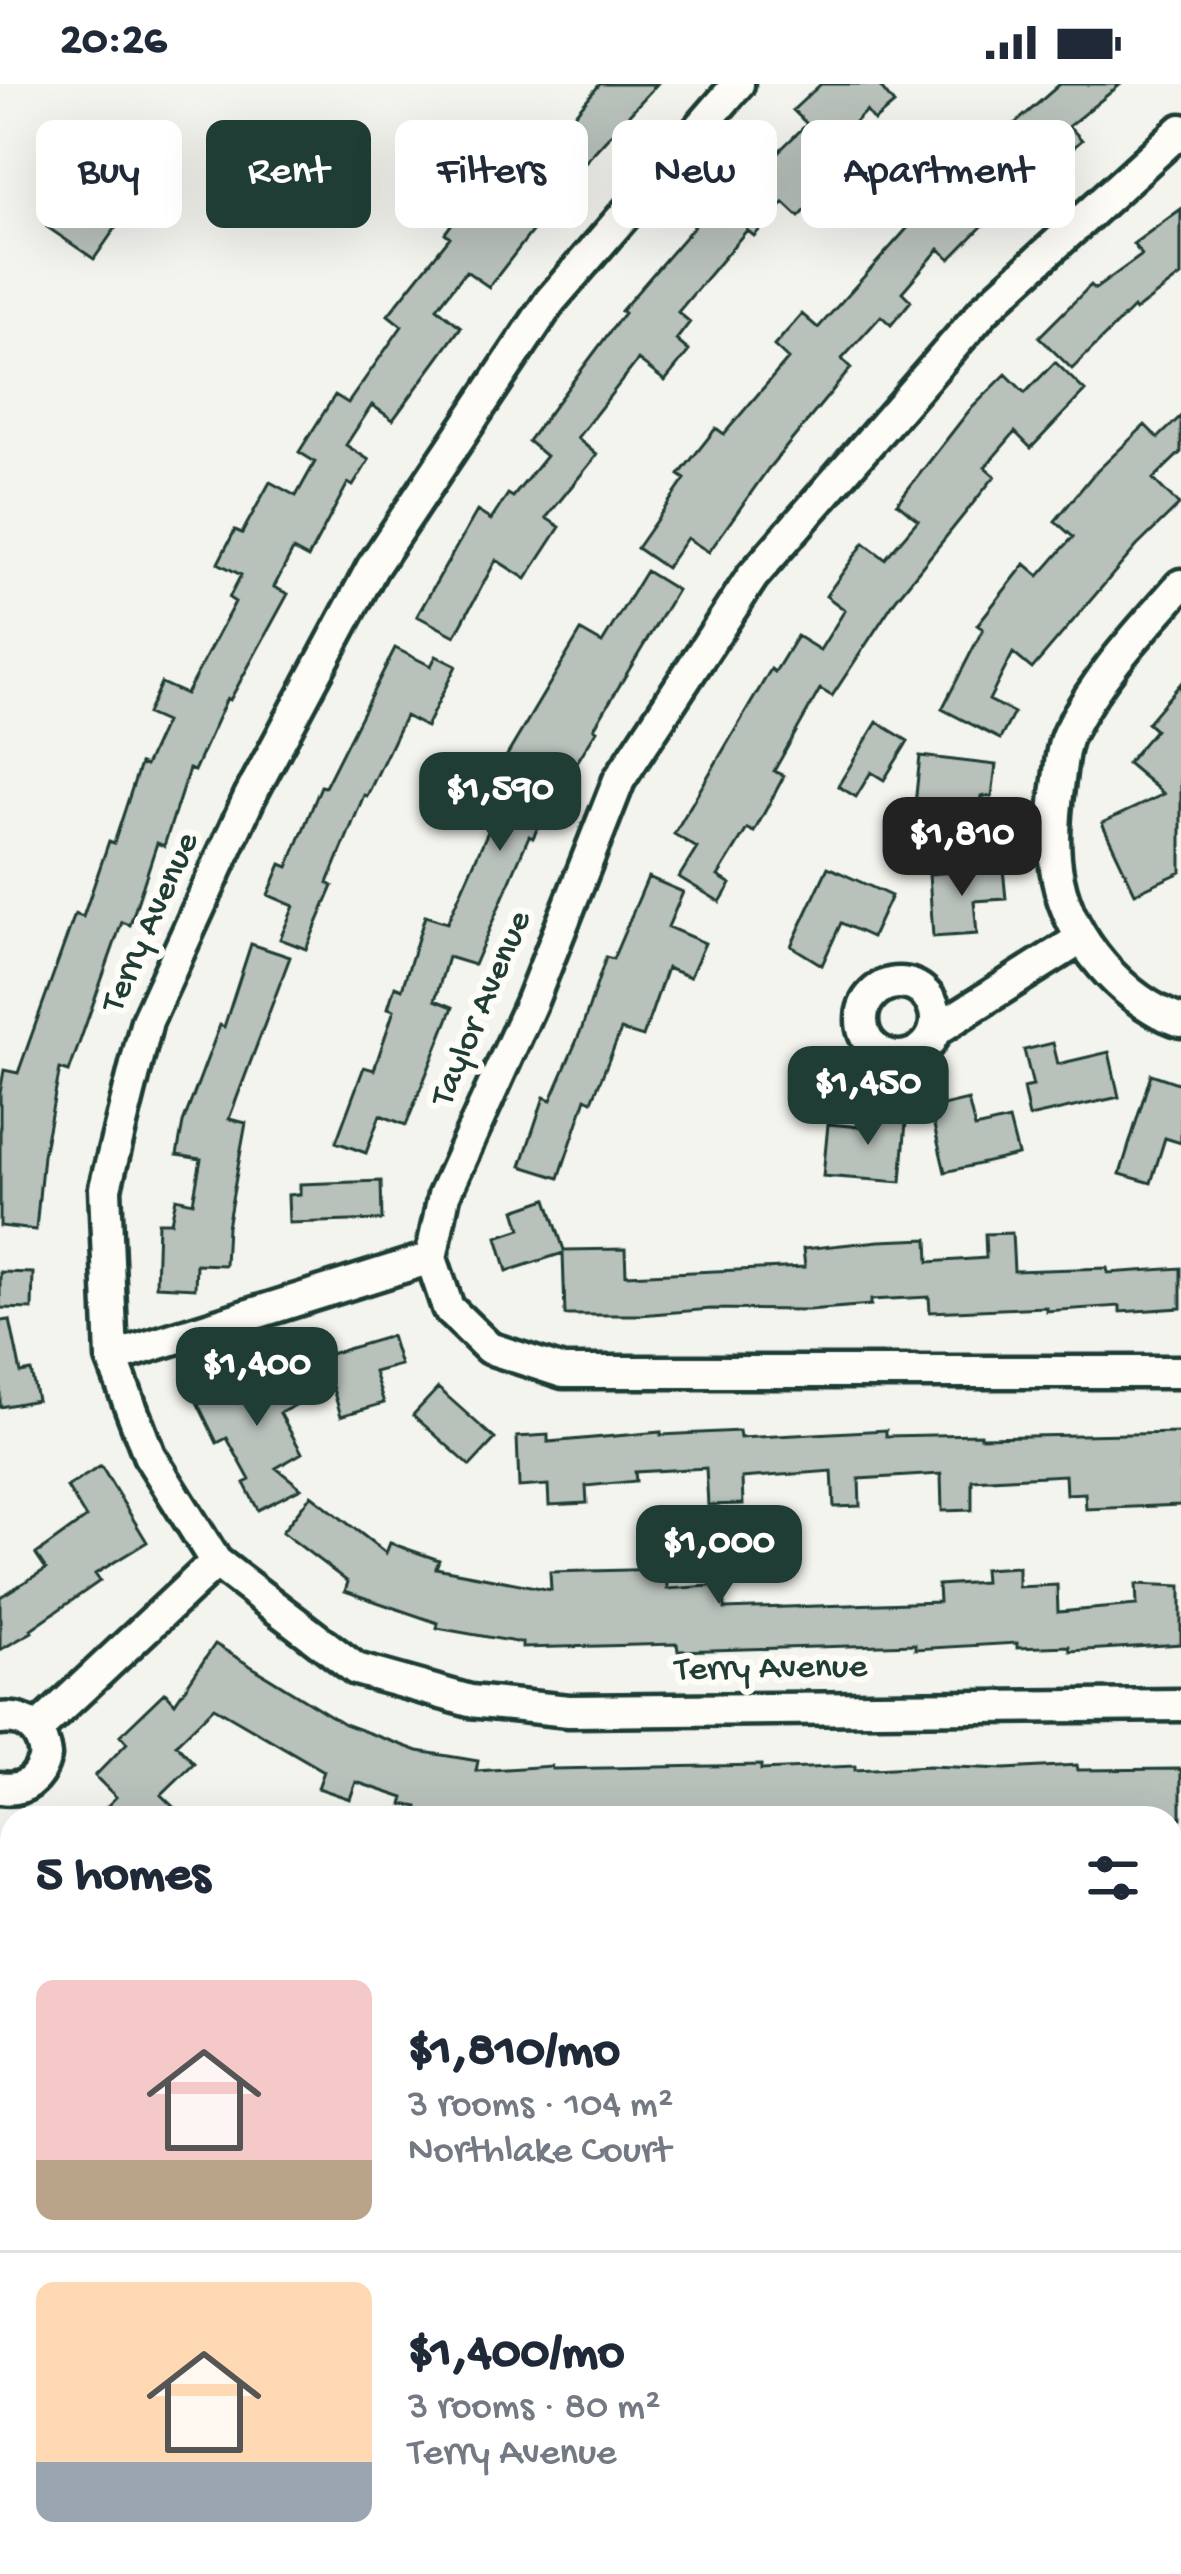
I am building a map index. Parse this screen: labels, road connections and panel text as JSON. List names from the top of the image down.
{
  "streets": {
    "street": ["Terry Avenue", "Taylor Avenue"]
  },
  "page": {
    "status": "20:26",
    "chip": [
      "Buy",
      "Rent",
      "Filters",
      "New",
      "Apartment"
    ],
    "price": [
      "$1,590",
      "$1,810",
      "$1,450",
      "$1,400",
      "$1,000"
    ],
    "heading": "5 homes",
    "list": [
      {
        "name": "$1,810/mo",
        "note": "3 rooms · 104 m² · Northlake Court"
      },
      {
        "name": "$1,400/mo",
        "note": "3 rooms · 80 m² · Terry Avenue"
      }
    ]
  }
}
